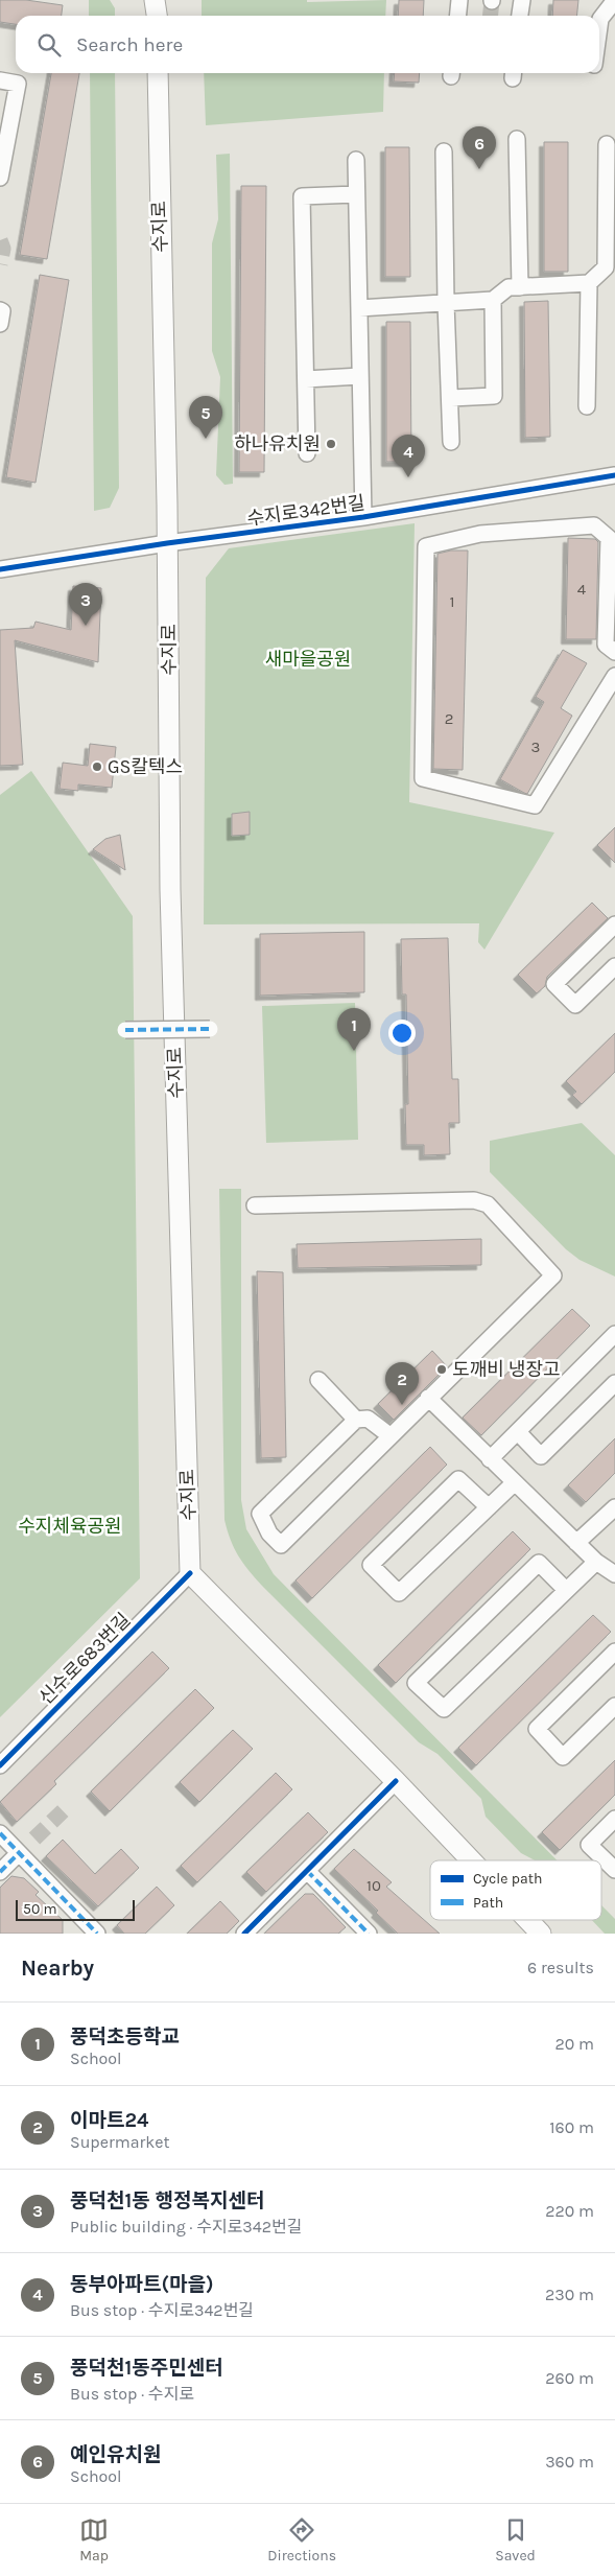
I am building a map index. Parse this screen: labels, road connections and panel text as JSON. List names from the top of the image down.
{
  "streets": {
    "main road": ["수지로"],
    "street": ["수지로342번길", "신수로683번길"]
  },
  "crossings": [
    ["수지로", "수지로342번길"],
    ["수지로", "신수로683번길"]
  ],
  "parks": ["새마을공원", "수지체육공원"],
  "places": ["하나유치원", "GS칼텍스", "도깨비 냉장고"],
  "house_numbers": [
    "4",
    "1",
    "2",
    "3",
    "10"
  ],
  "legend": ["Cycle path", "Path"],
  "scale_bar": "50 m",
  "page": {
    "search": "Search here",
    "pins": [
      "6",
      "5",
      "4",
      "3",
      "1",
      "2"
    ],
    "scale": "50 m",
    "heading": ["Nearby", "6 results"],
    "list": [
      {
        "mark": "1",
        "name": "풍덕초등학교",
        "note": "School",
        "value": "20 m"
      },
      {
        "mark": "2",
        "name": "이마트24",
        "note": "Supermarket",
        "value": "160 m"
      },
      {
        "mark": "3",
        "name": "풍덕천1동 행정복지센터",
        "note": "Public building · 수지로342번길",
        "value": "220 m"
      },
      {
        "mark": "4",
        "name": "동부아파트(마을)",
        "note": "Bus stop · 수지로342번길",
        "value": "230 m"
      },
      {
        "mark": "5",
        "name": "풍덕천1동주민센터",
        "note": "Bus stop · 수지로",
        "value": "260 m"
      },
      {
        "mark": "6",
        "name": "예인유치원",
        "note": "School",
        "value": "360 m"
      }
    ],
    "nav": ["Map", "Directions", "Saved"]
  }
}
